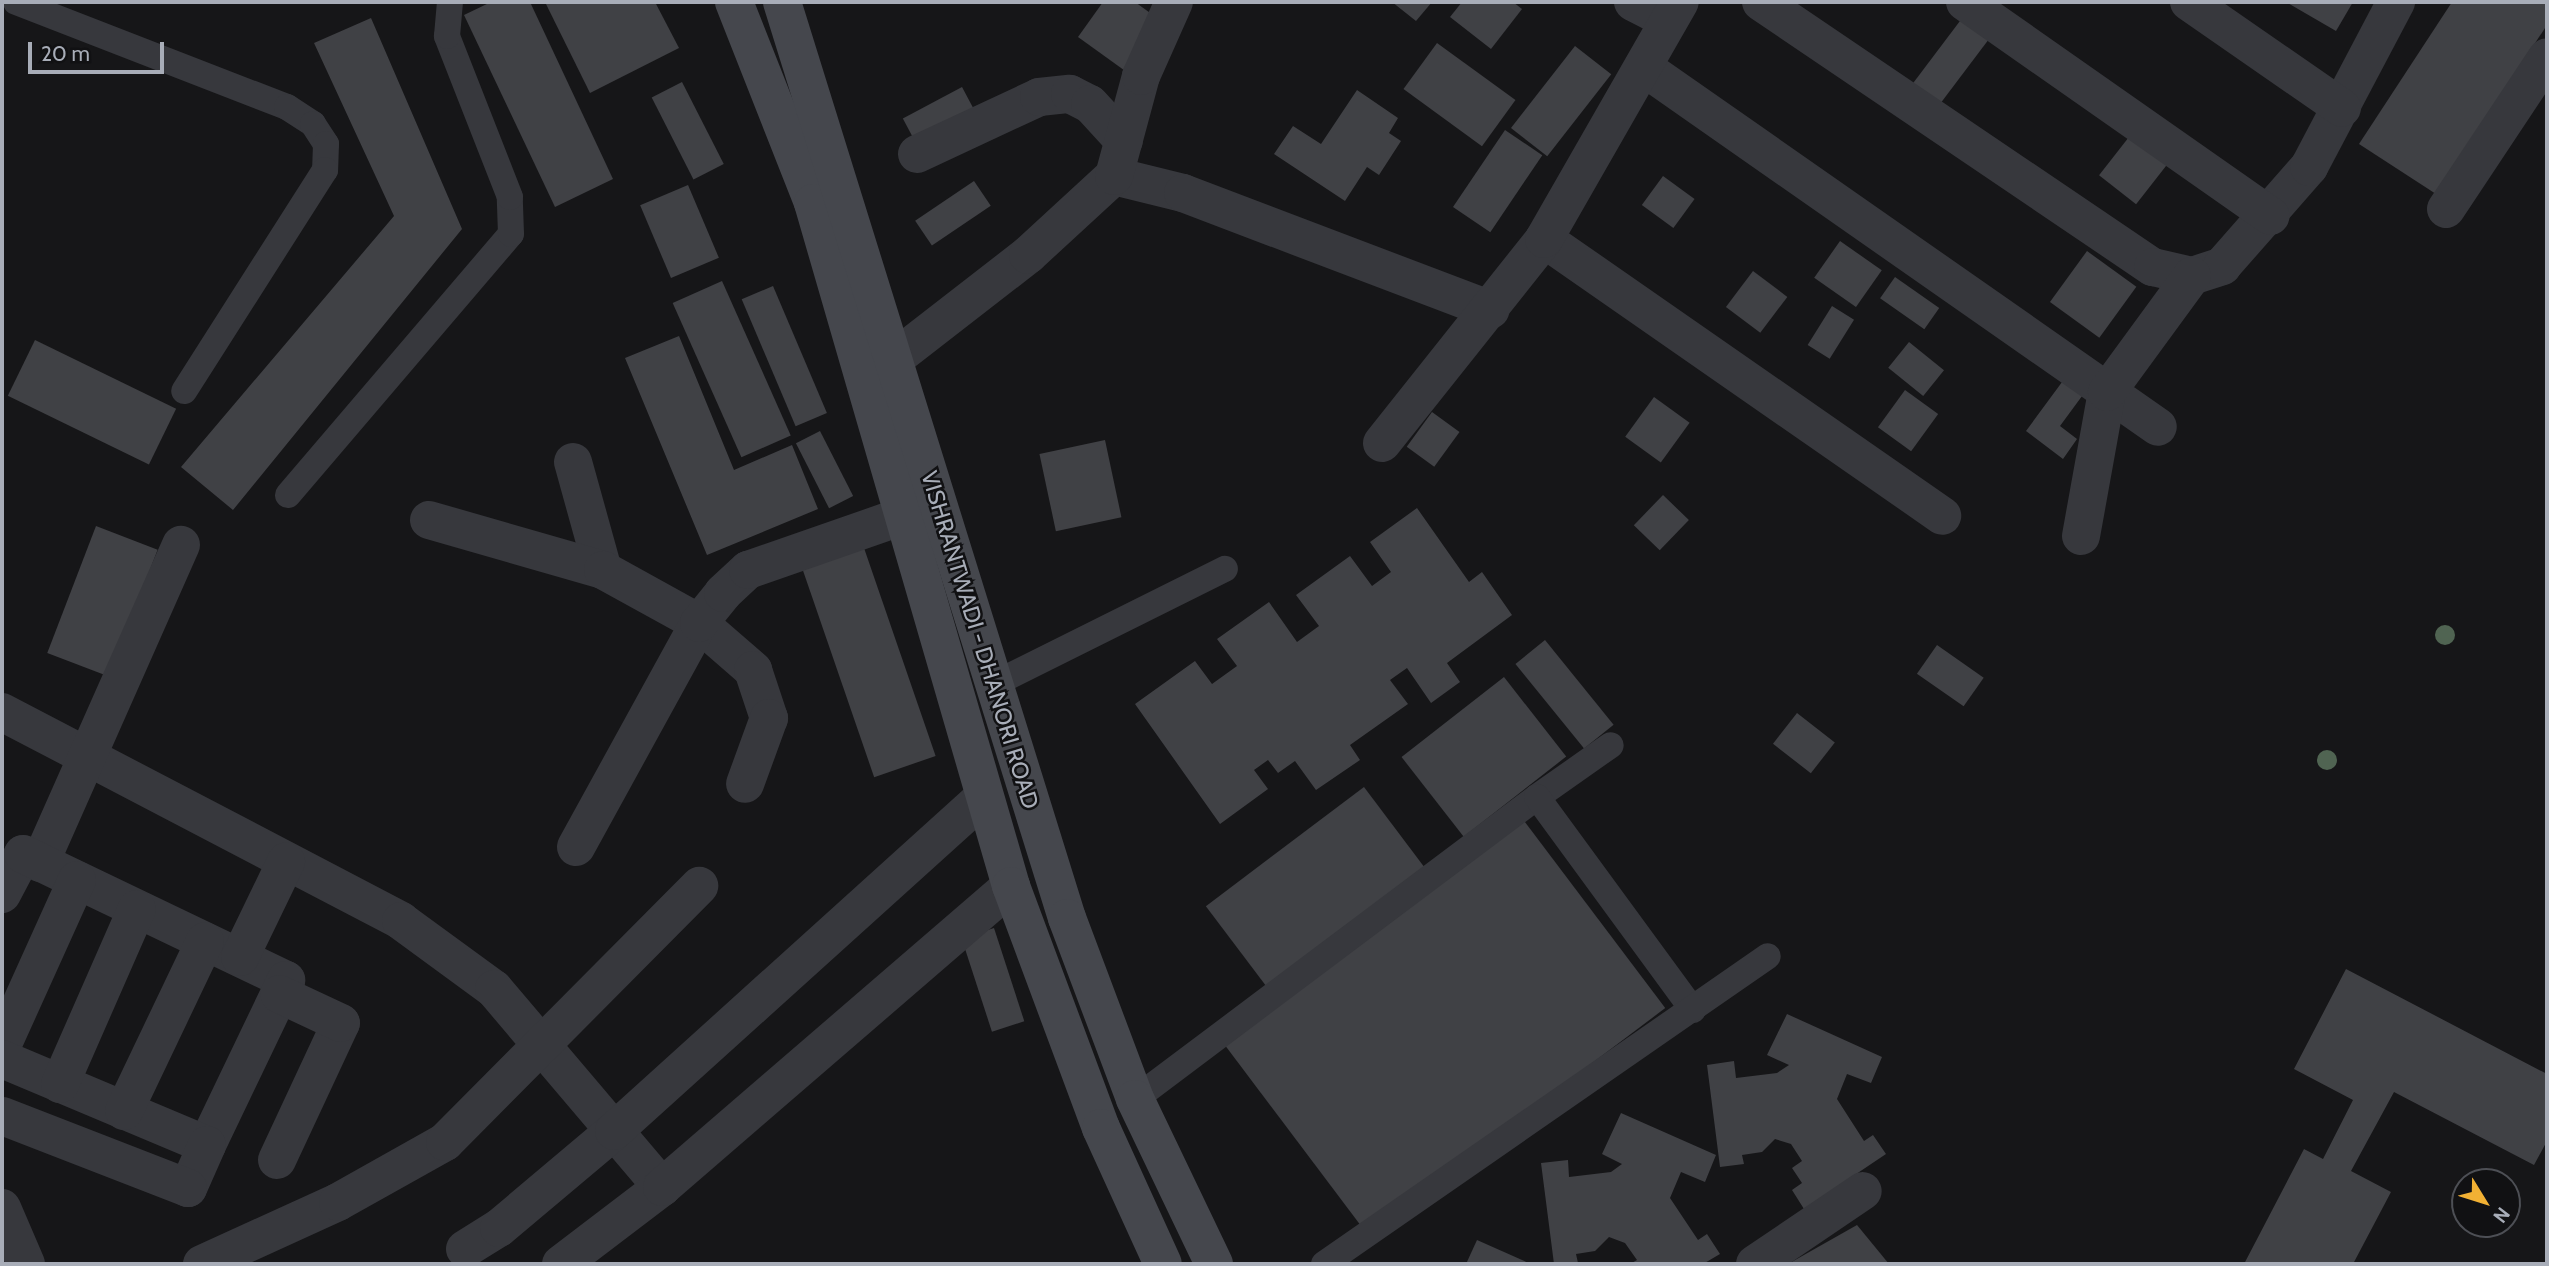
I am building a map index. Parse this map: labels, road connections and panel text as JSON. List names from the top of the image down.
{
  "streets": {
    "main road": ["VISHRANTWADI - DHANORI ROAD"]
  },
  "scale_bar": "20 m",
  "north": "bottom right"
}
